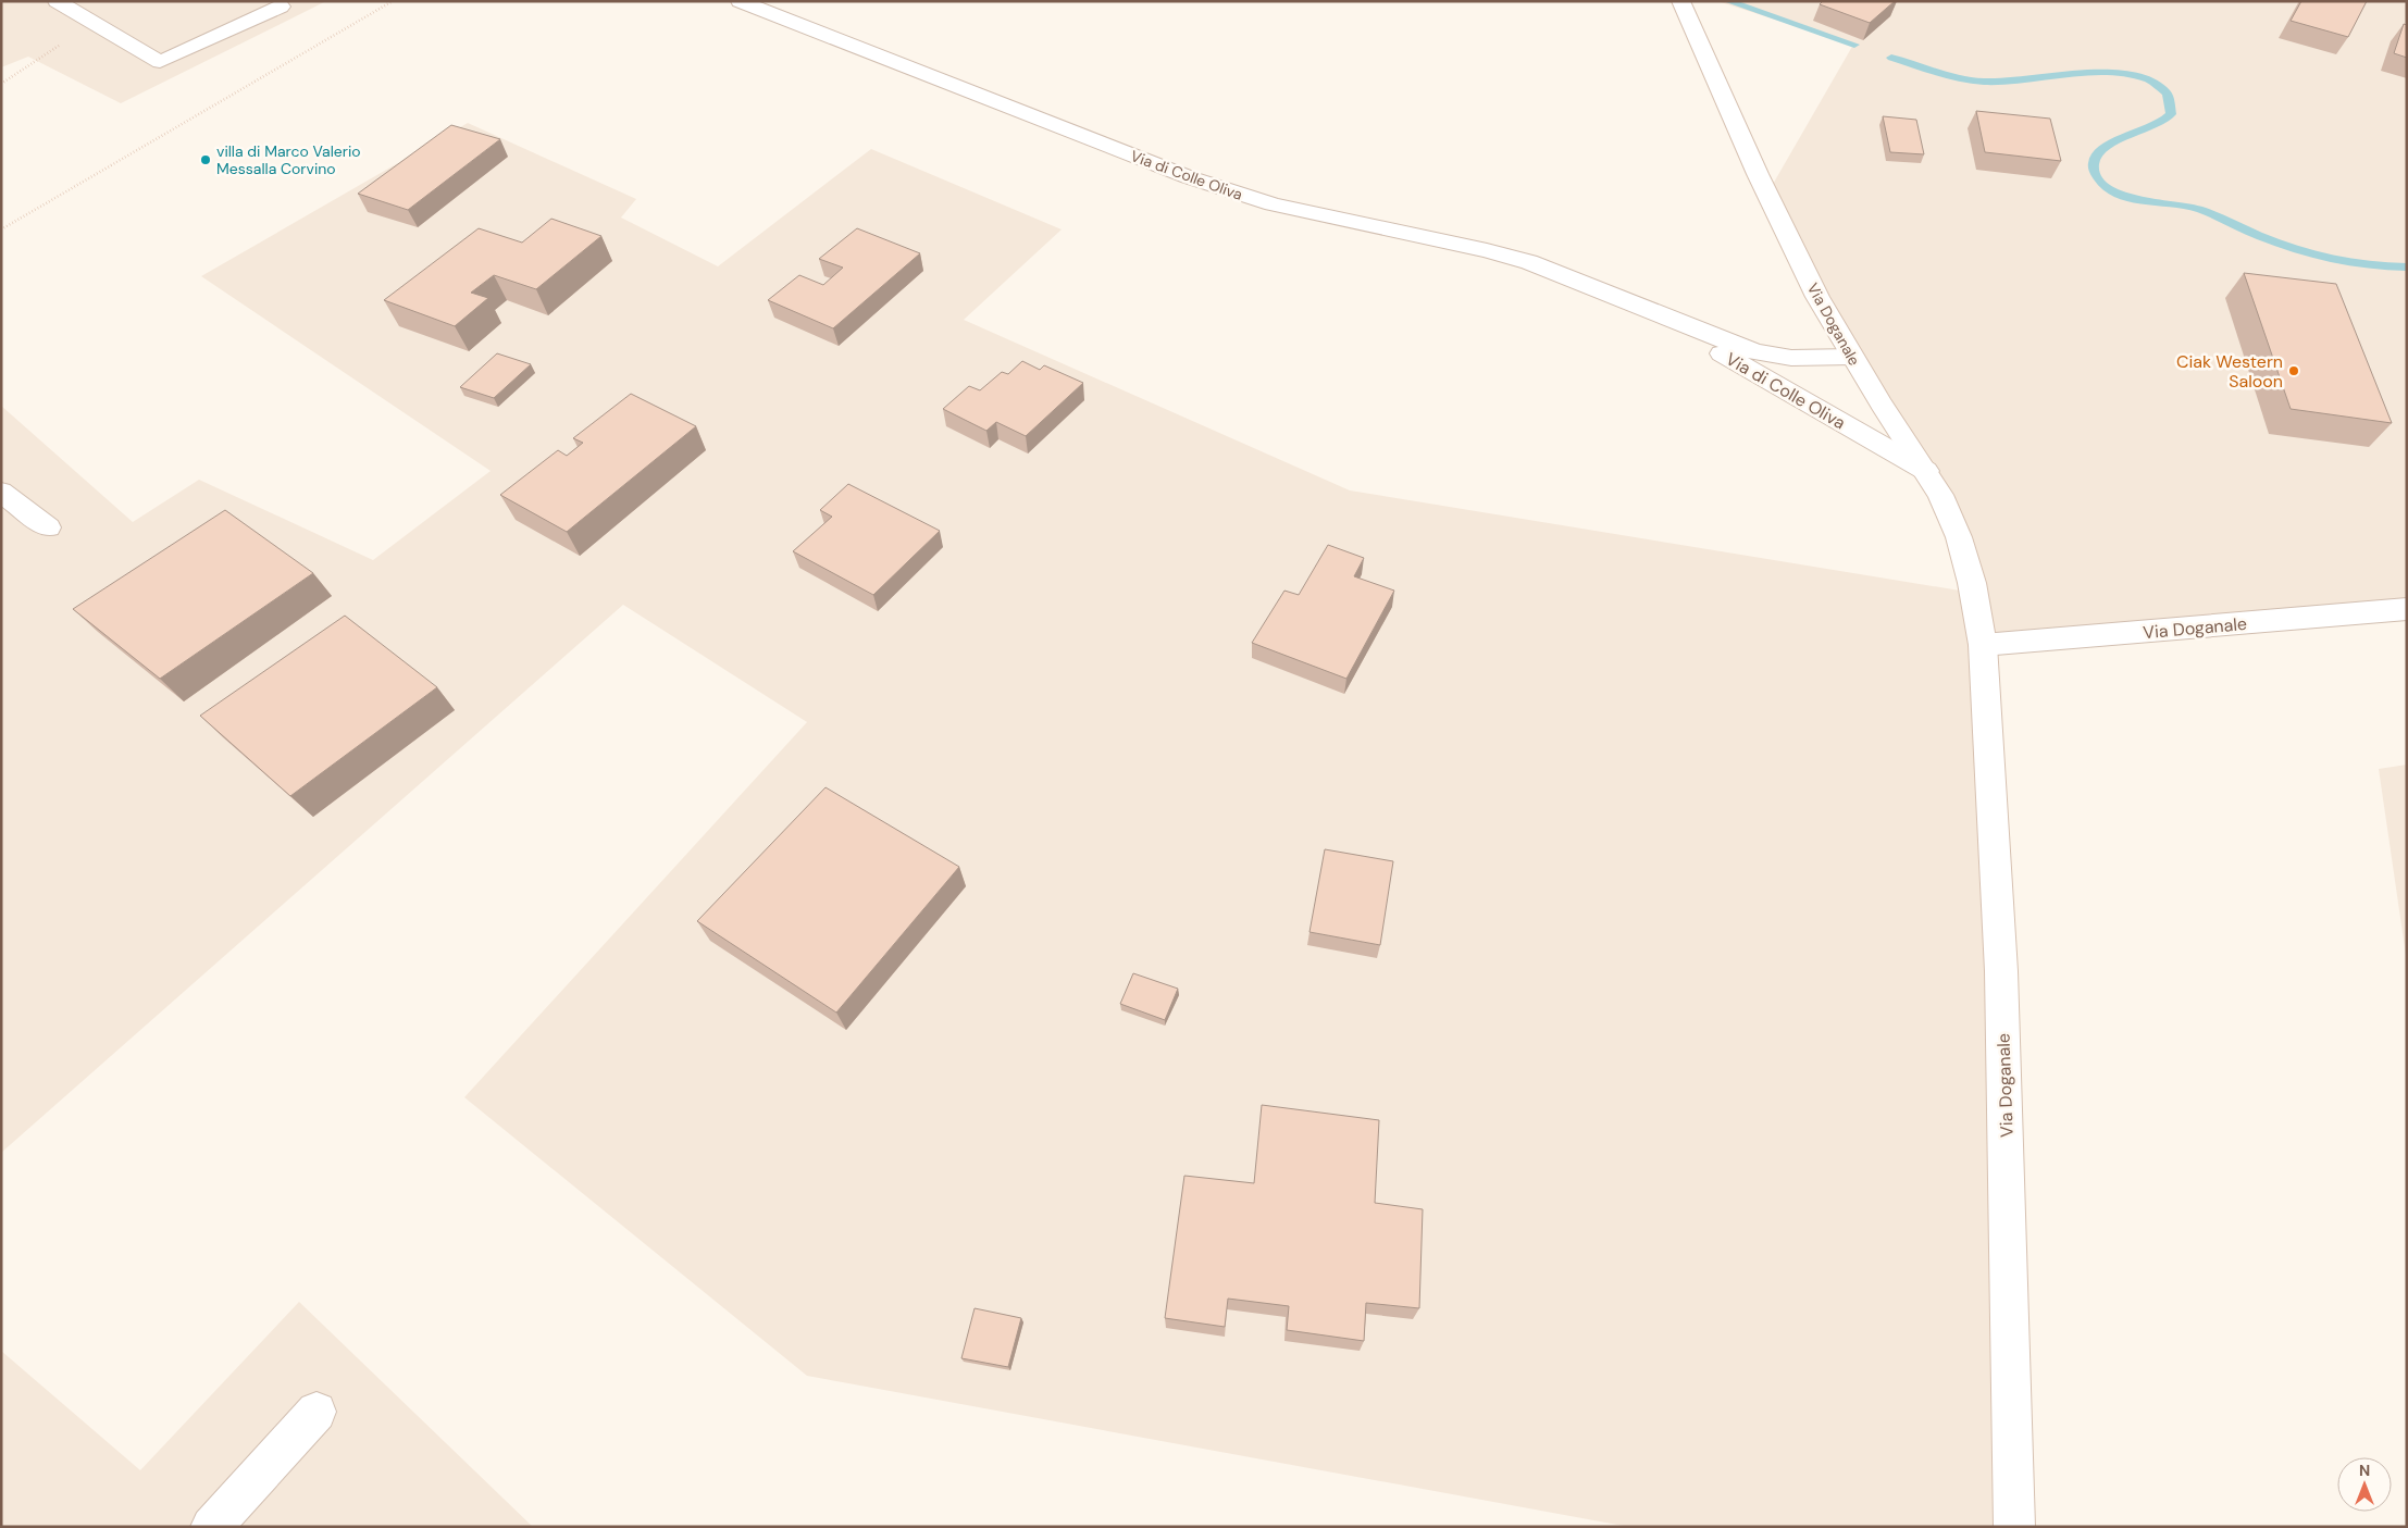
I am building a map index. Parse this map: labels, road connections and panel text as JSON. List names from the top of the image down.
{
  "streets": {
    "street": ["Via di Colle Oliva", "Via Doganale"]
  },
  "crossings": [
    ["Via di Colle Oliva", "Via Doganale"]
  ],
  "places": ["villa di Marco Valerio Messalla Corvino", "Ciak Western Saloon"],
  "north": "top"
}
